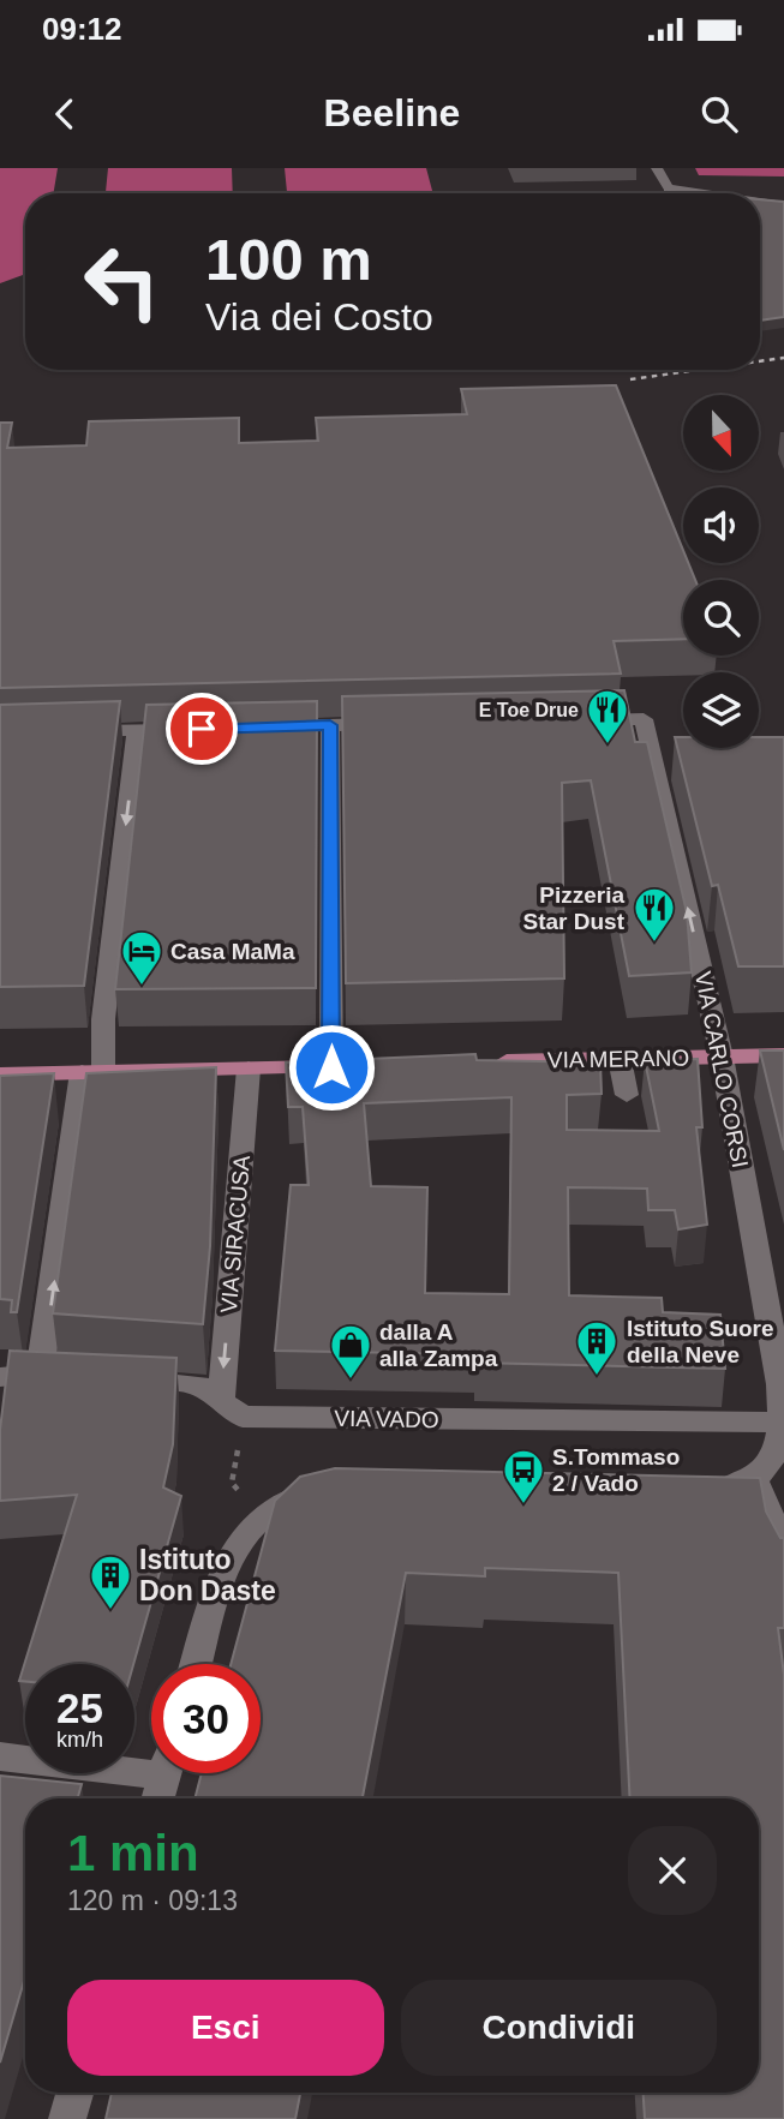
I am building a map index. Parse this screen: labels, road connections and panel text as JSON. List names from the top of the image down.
{
  "streets": {
    "main road": ["VIA MERANO"],
    "street": ["VIA CARLO CORSI", "VIA SIRACUSA", "VIA VADO"]
  },
  "crossings": [
    ["VIA MERANO", "VIA CARLO CORSI"],
    ["VIA CARLO CORSI", "VIA VADO"],
    ["VIA SIRACUSA", "VIA VADO"]
  ],
  "one_way": ["VIA CARLO CORSI", "VIA SIRACUSA"],
  "places": {
    "restaurant": ["E Toe Drue", "Pizzeria Star Dust"],
    "hotel": ["Casa MaMa"],
    "building": ["Istituto Suore della Neve", "Istituto Don Daste"],
    "shop": ["dalla A alla Zampa"],
    "bus stop": ["S.Tommaso 2 / Vado"]
  },
  "north": "bottom",
  "page": {
    "status": "09:12",
    "header": "Beeline",
    "turn": ["100 m", "Via dei Costo"],
    "speed": "25 km/h",
    "limit": "30",
    "heading": ["1 min", "120 m · 09:13"],
    "buttons": ["Esci", "Condividi"]
  }
}
